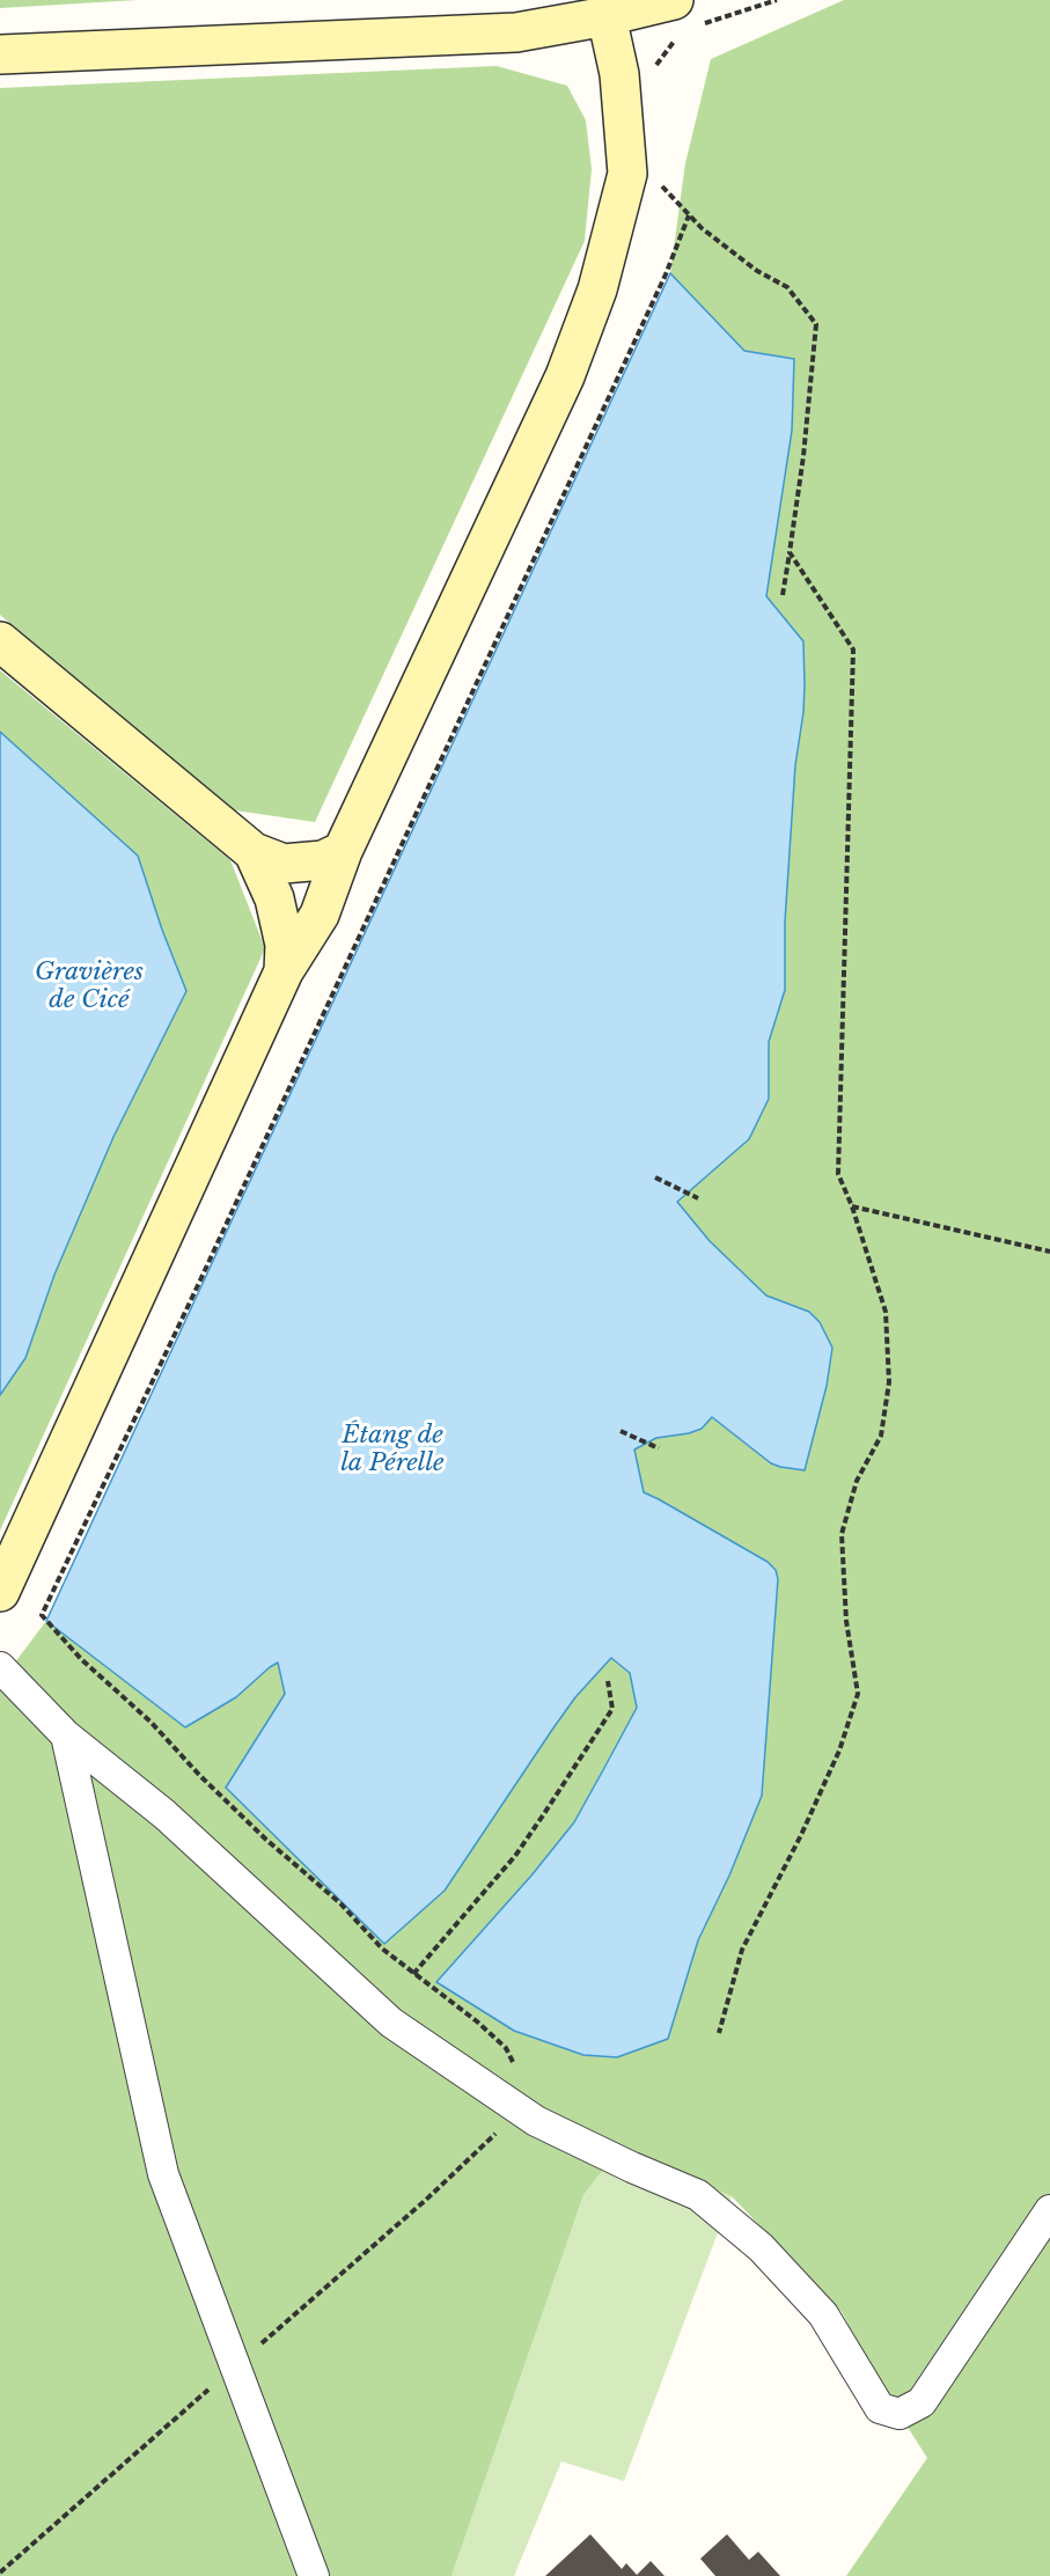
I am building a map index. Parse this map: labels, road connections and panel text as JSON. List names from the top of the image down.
{
  "water": ["Gravières de Cicé", "Étang de la Pérelle"]
}
